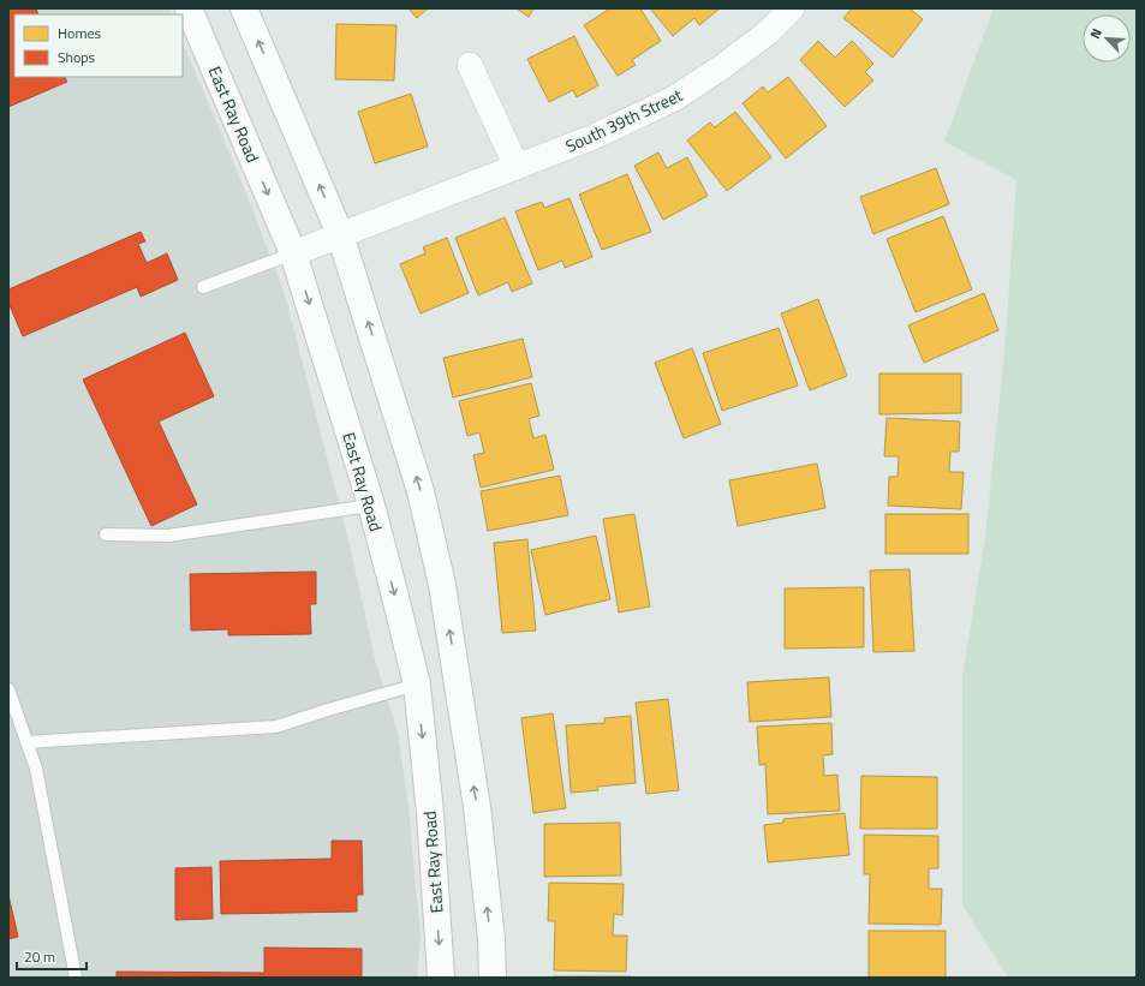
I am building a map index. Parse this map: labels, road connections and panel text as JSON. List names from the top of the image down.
{
  "streets": {
    "main road": ["East Ray Road"],
    "street": ["South 39th Street"]
  },
  "crossings": [
    ["East Ray Road", "South 39th Street"]
  ],
  "legend": ["Homes", "Shops"],
  "scale_bar": "20 m",
  "north": "top left"
}
